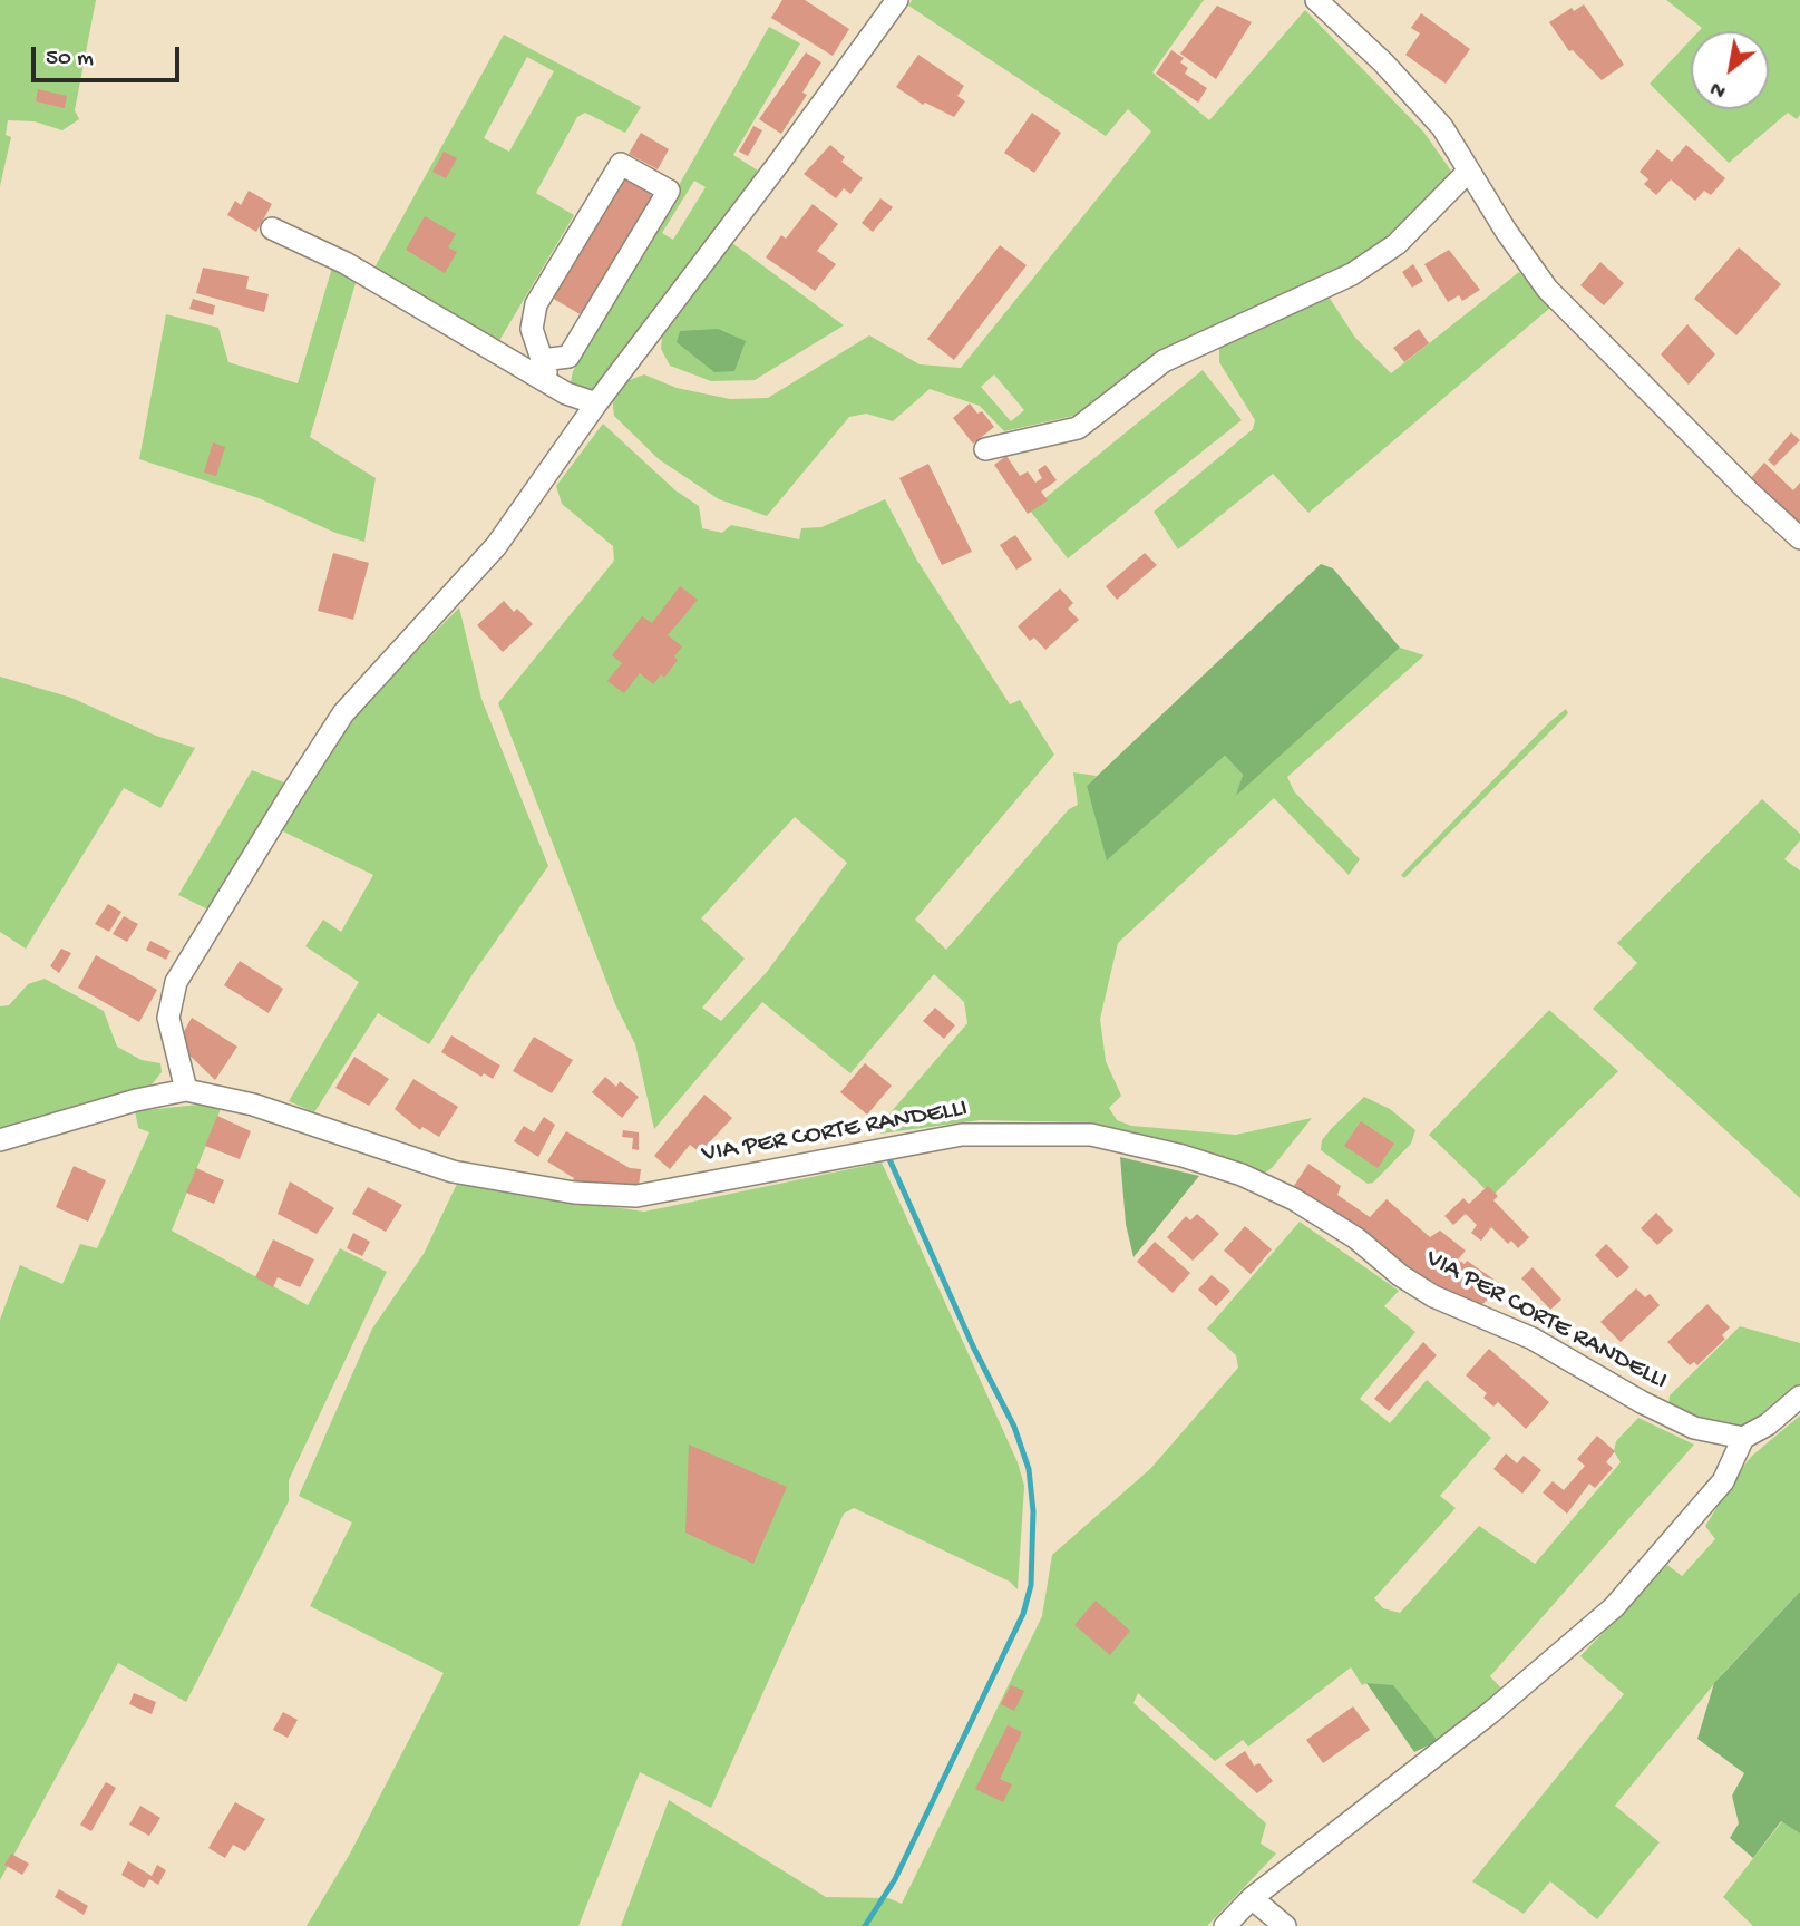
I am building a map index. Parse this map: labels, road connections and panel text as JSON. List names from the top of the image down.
{
  "streets": {
    "street": ["VIA PER CORTE RANDELLI"]
  },
  "scale_bar": "50 m",
  "north": "bottom left"
}
